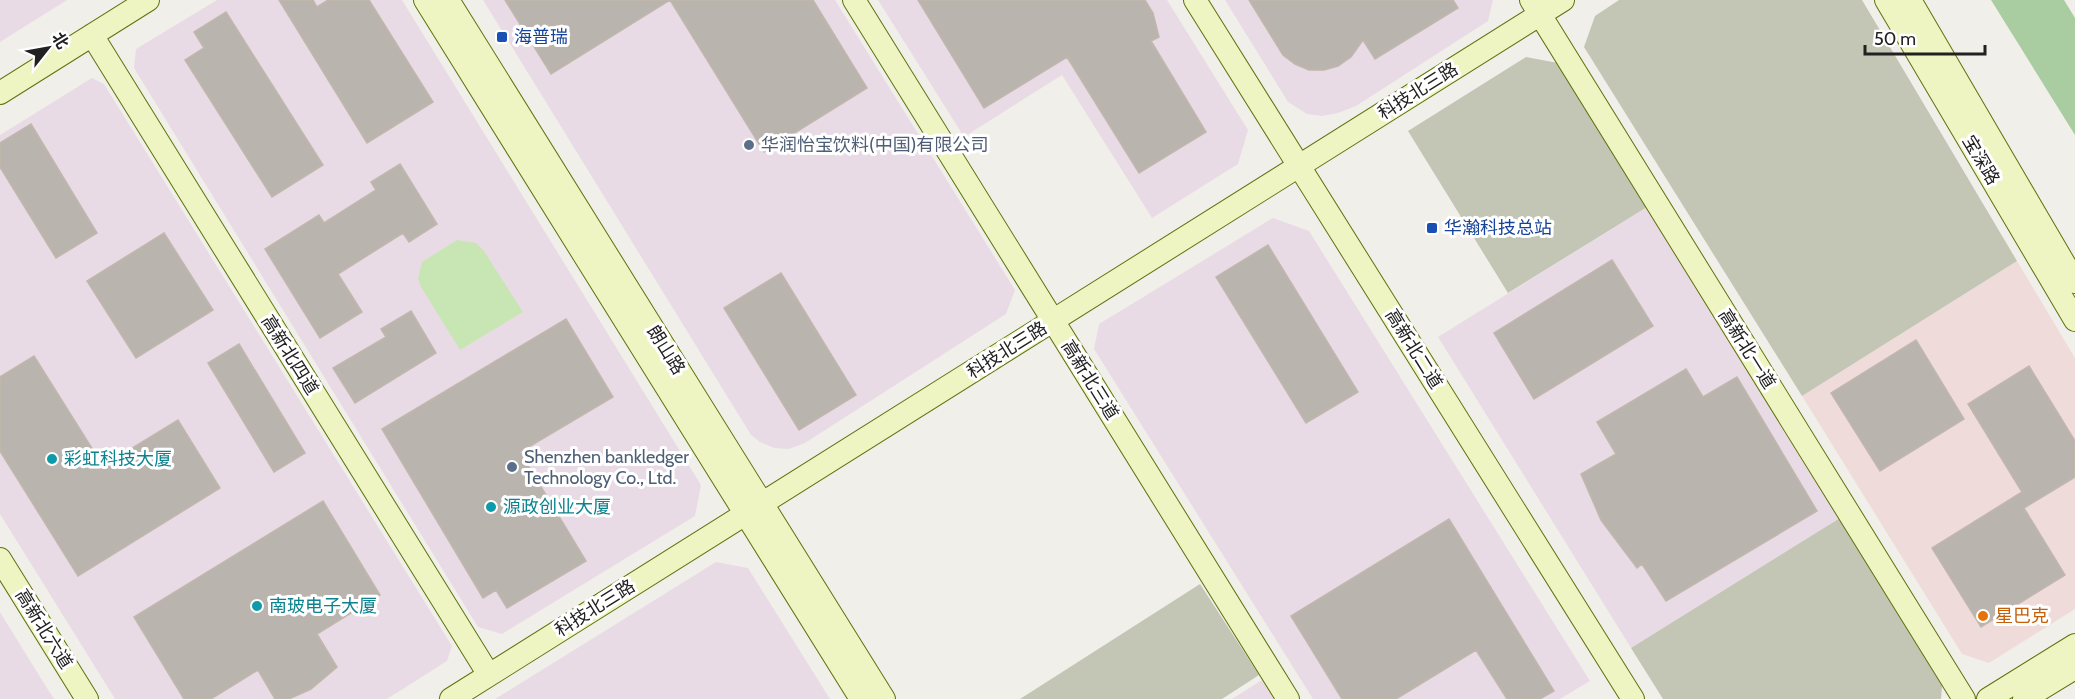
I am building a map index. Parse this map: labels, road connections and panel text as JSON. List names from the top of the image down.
{
  "streets": {
    "street": [
      "科技北三路",
      "宝深路",
      "高新北二道",
      "高新北一道",
      "朗山路",
      "高新北四道",
      "高新北三道",
      "高新北六道"
    ]
  },
  "crossings": [
    ["科技北三路", "高新北二道"],
    ["科技北三路", "高新北一道"],
    ["科技北三路", "朗山路"],
    ["科技北三路", "高新北四道"],
    ["科技北三路", "高新北三道"]
  ],
  "places": {
    "transit": ["海普瑞", "华瀚科技总站"],
    "other": [
      "华润怡宝饮料(中国)有限公司",
      "彩虹科技大厦",
      "Shenzhen bankledger Technology Co., Ltd.",
      "源政创业大厦",
      "南玻电子大厦",
      "星巴克"
    ]
  },
  "scale_bar": "50 m",
  "north": "top right"
}
